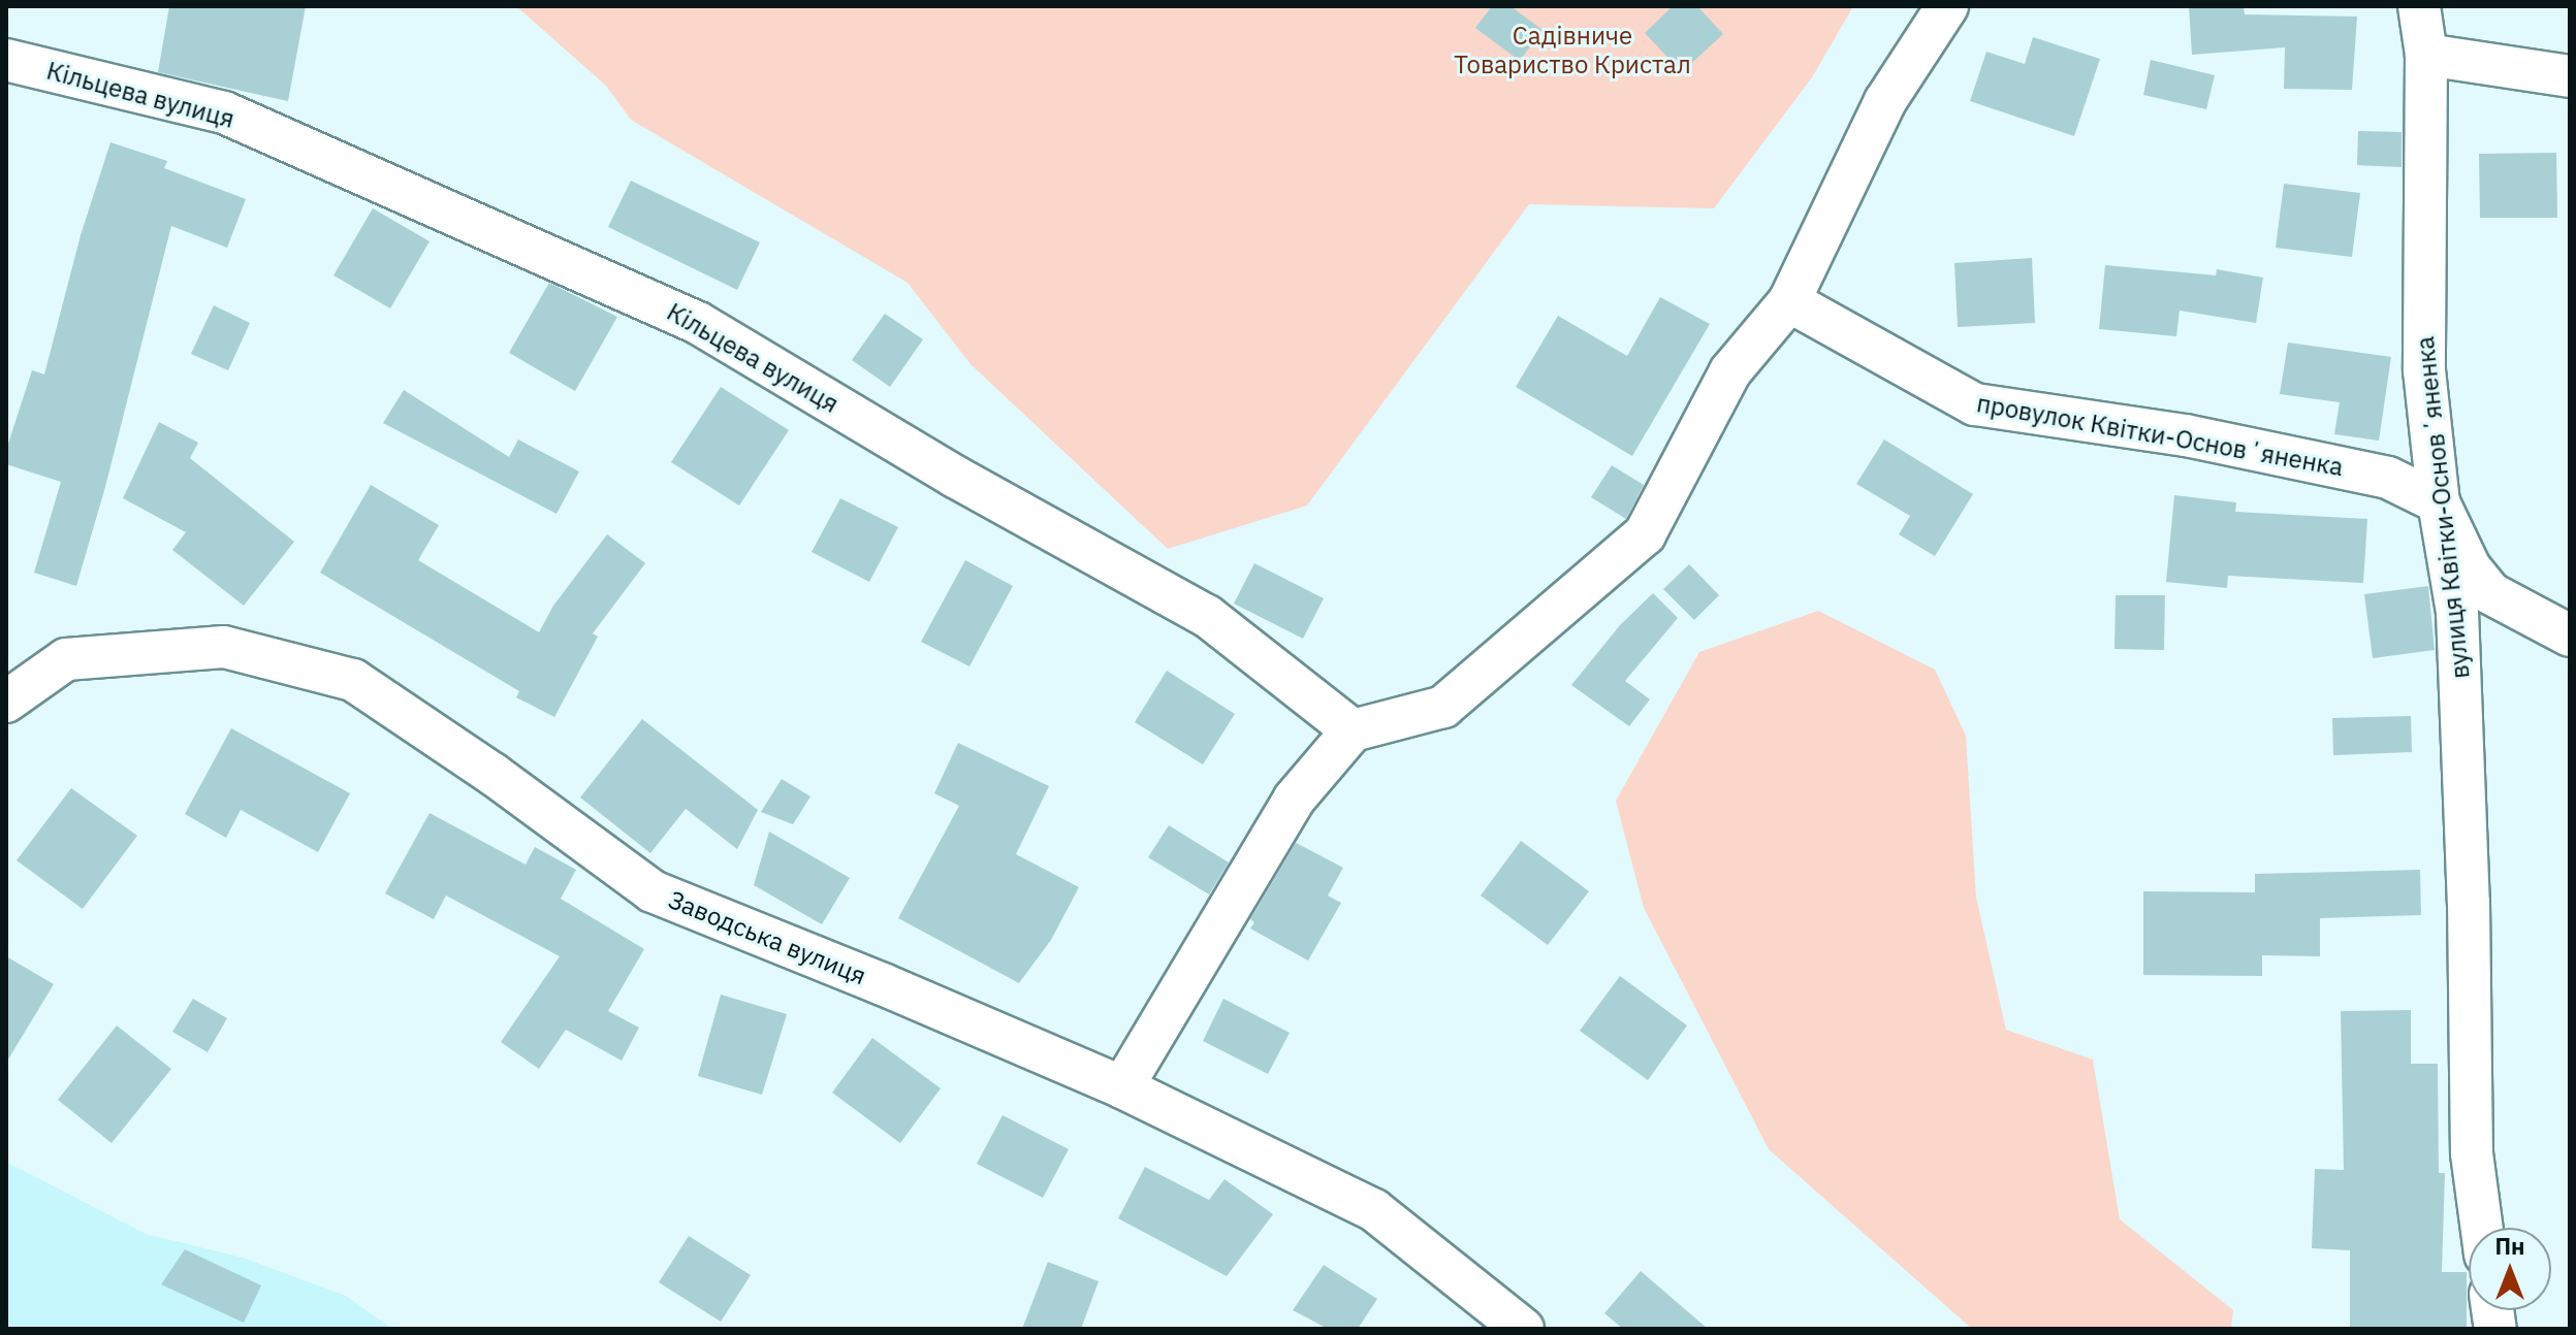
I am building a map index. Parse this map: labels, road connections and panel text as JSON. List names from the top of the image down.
{
  "streets": {
    "street": [
      "Кільцева вулиця",
      "провулок Квітки-Основʼяненка",
      "вулиця Квітки-Основʼяненка",
      "Заводська вулиця"
    ]
  },
  "crossings": [
    ["провулок Квітки-Основʼяненка", "вулиця Квітки-Основʼяненка"]
  ],
  "parks": ["Садівниче Товариство Кристал"],
  "north": "top"
}
